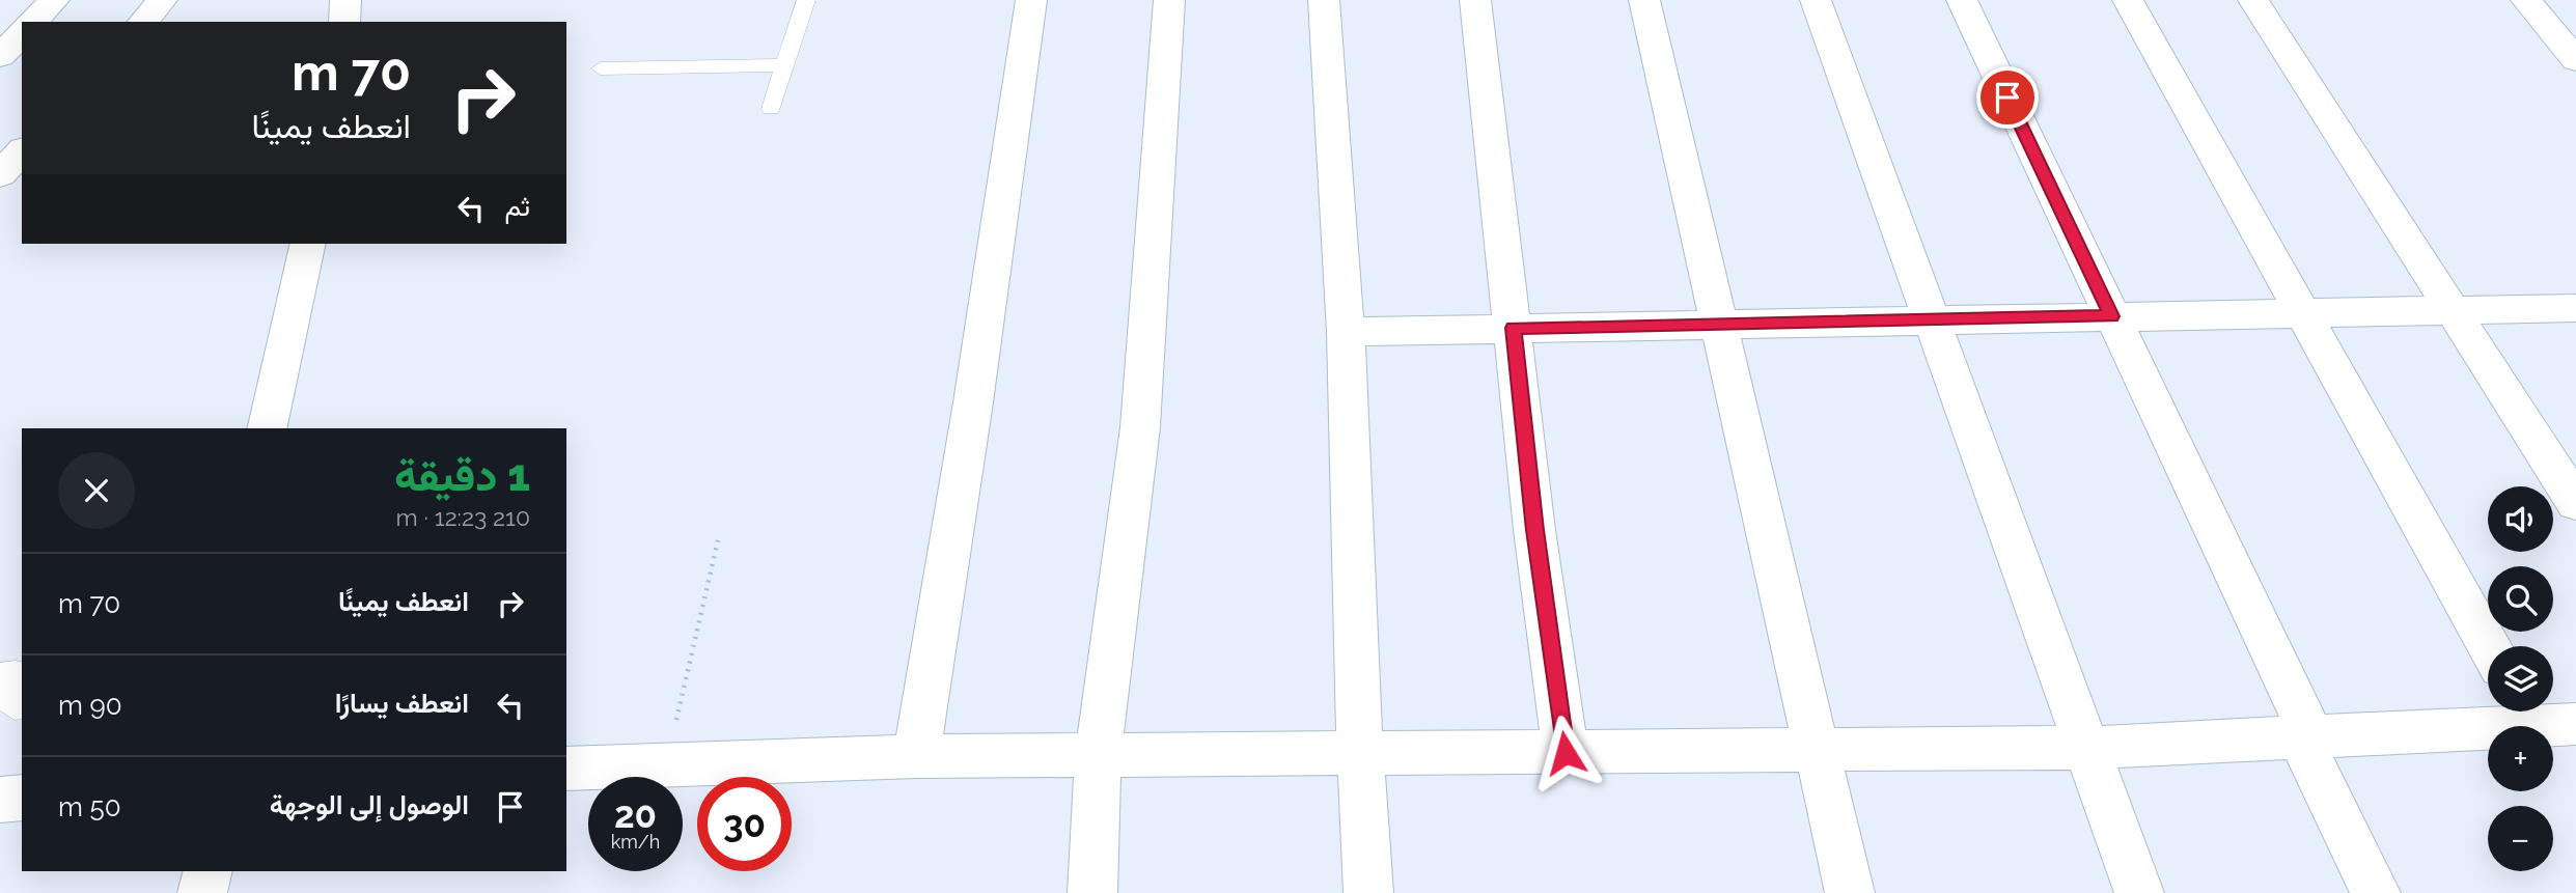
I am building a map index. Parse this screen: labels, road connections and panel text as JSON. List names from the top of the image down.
{
  "page": {
    "turn": ["70 m", "انعطف يمينًا"],
    "then": "ثم",
    "heading": ["1 دقيقة", "210 m · 12:23"],
    "map_buttons": ["+", "−"],
    "list": [
      {
        "name": "انعطف يمينًا",
        "value": "70 m"
      },
      {
        "name": "انعطف يسارًا",
        "value": "90 m"
      },
      {
        "name": "الوصول إلى الوجهة",
        "value": "50 m"
      }
    ],
    "speed": "20 km/h",
    "limit": "30"
  }
}
